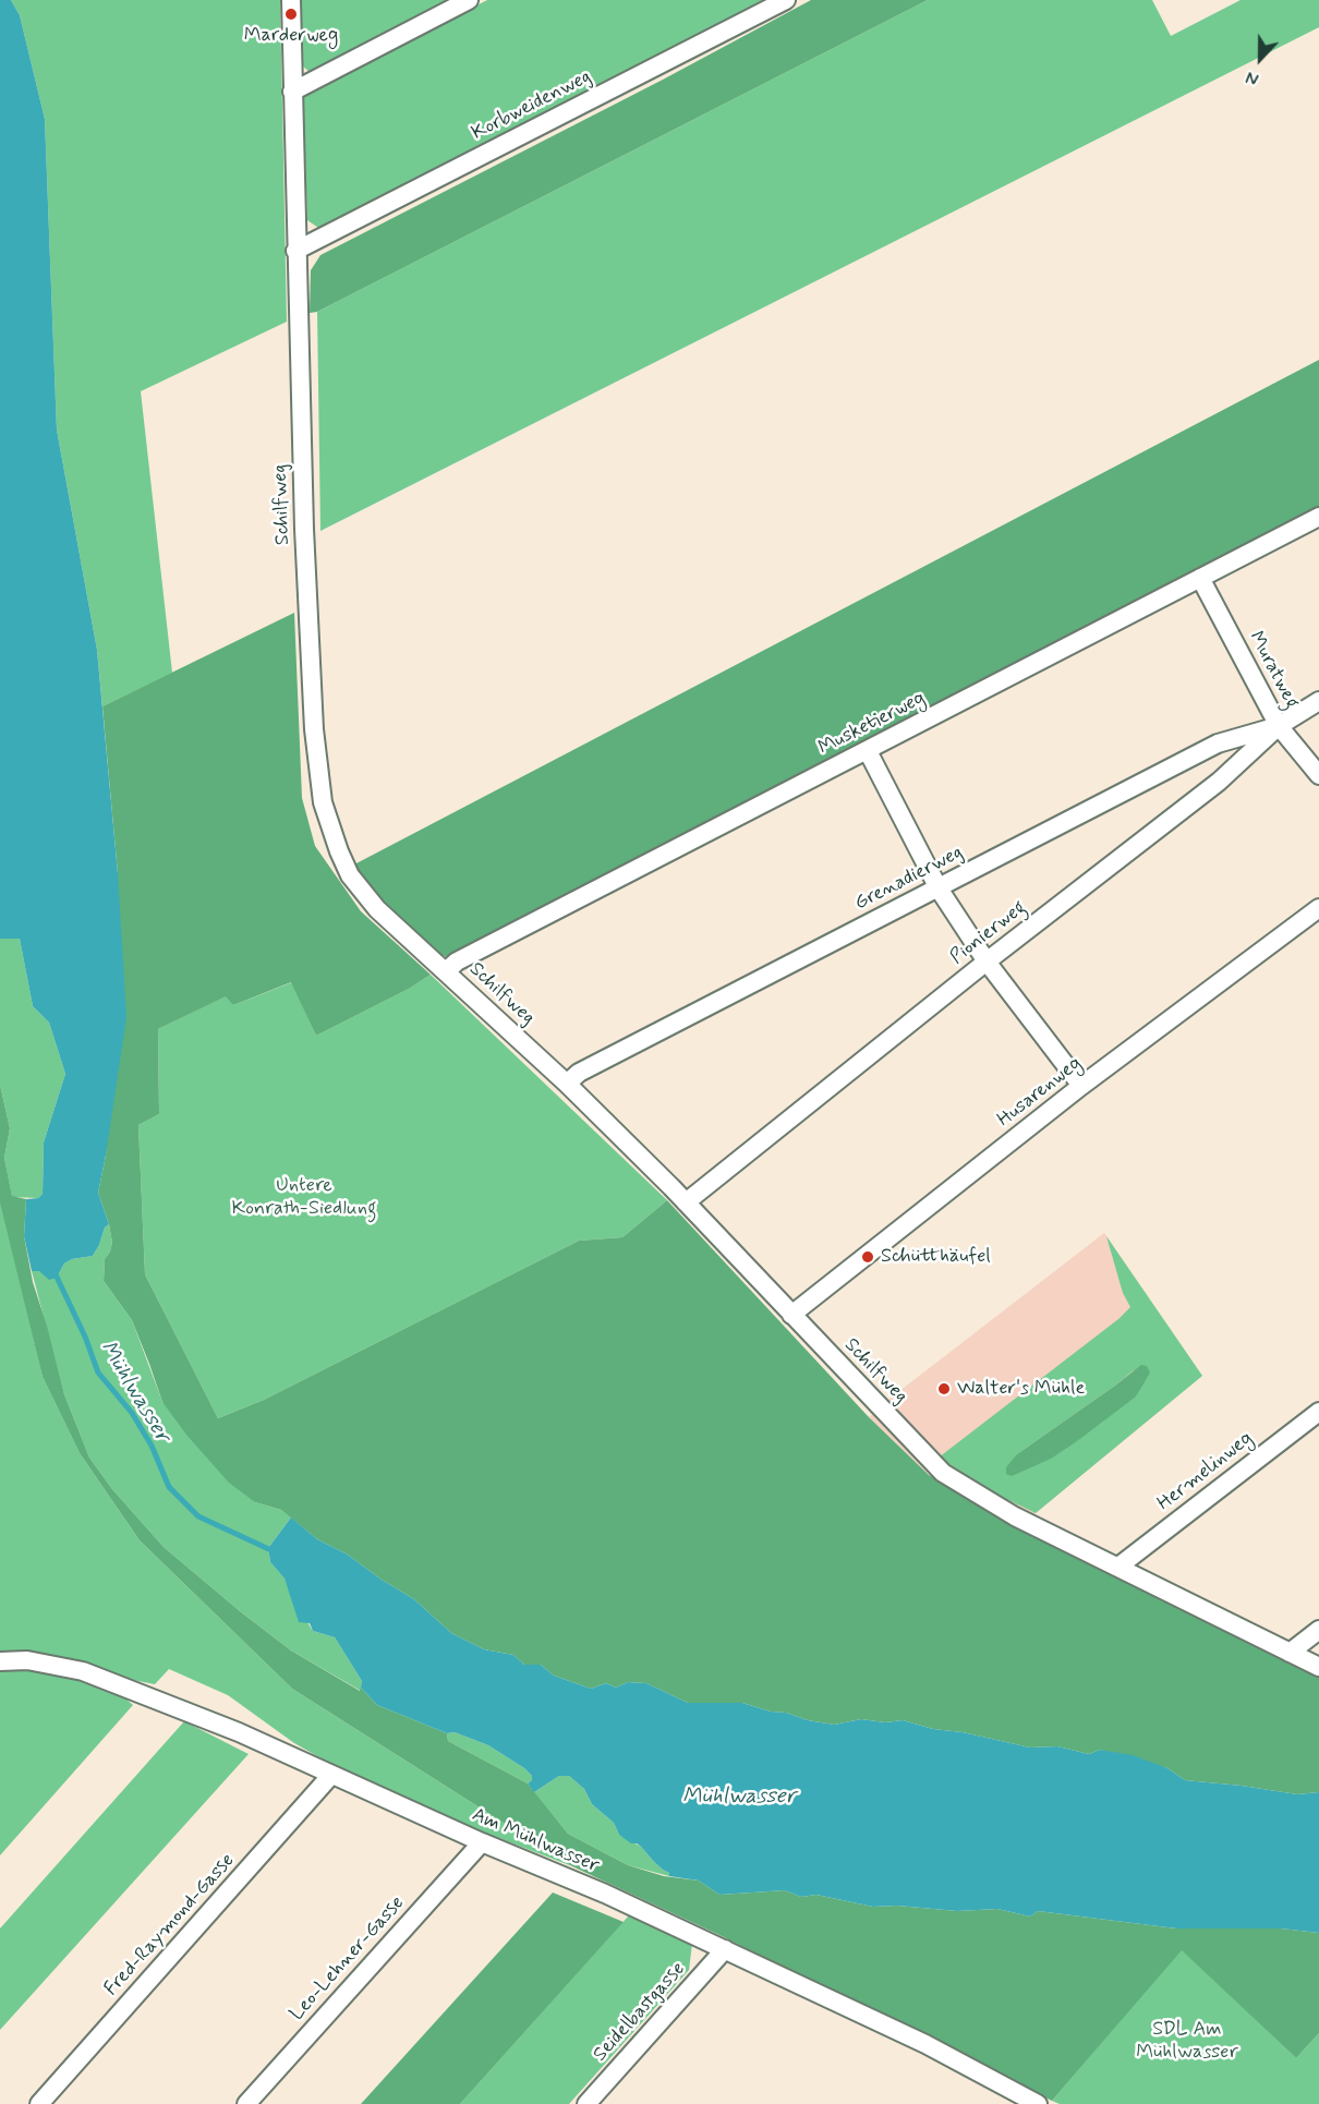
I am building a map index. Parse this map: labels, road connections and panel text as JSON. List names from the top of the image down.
{
  "streets": {
    "street": [
      "Korbweidenweg",
      "Schilfweg",
      "Muratweg",
      "Musketierweg",
      "Grenadierweg",
      "Pionierweg",
      "Husarenweg",
      "Hermelinweg",
      "Am Mühlwasser",
      "Fred-Raymond-Gasse",
      "Leo-Lehner-Gasse",
      "Seidelbastgasse"
    ]
  },
  "crossings": [
    ["Korbweidenweg", "Schilfweg"],
    ["Schilfweg", "Musketierweg"],
    ["Schilfweg", "Grenadierweg"],
    ["Schilfweg", "Pionierweg"],
    ["Schilfweg", "Husarenweg"],
    ["Schilfweg", "Hermelinweg"],
    ["Muratweg", "Musketierweg"],
    ["Muratweg", "Grenadierweg"],
    ["Muratweg", "Pionierweg"],
    ["Grenadierweg", "Pionierweg"],
    ["Am Mühlwasser", "Fred-Raymond-Gasse"],
    ["Am Mühlwasser", "Leo-Lehner-Gasse"],
    ["Am Mühlwasser", "Seidelbastgasse"]
  ],
  "water": ["Mühlwasser"],
  "parks": ["Untere Konrath-Siedlung", "SDL Am Mühlwasser"],
  "places": ["Marderweg", "Schütthäufel", "Walter's Mühle"],
  "north": "bottom"
}
